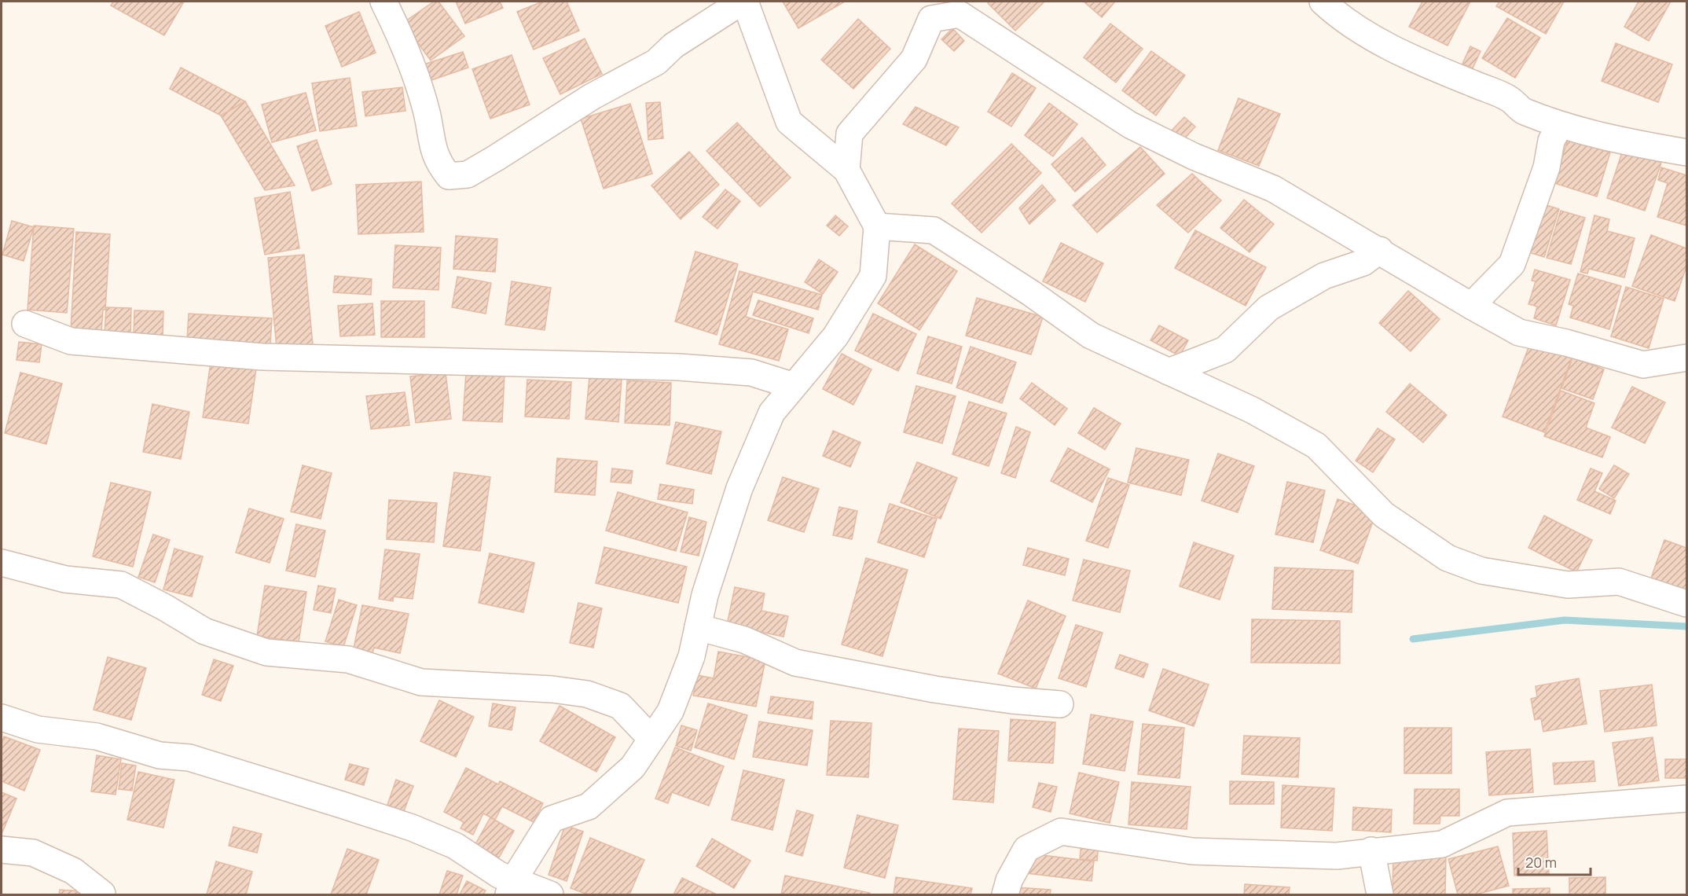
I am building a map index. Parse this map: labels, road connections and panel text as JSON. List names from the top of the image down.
{
  "scale_bar": "20 m"
}
